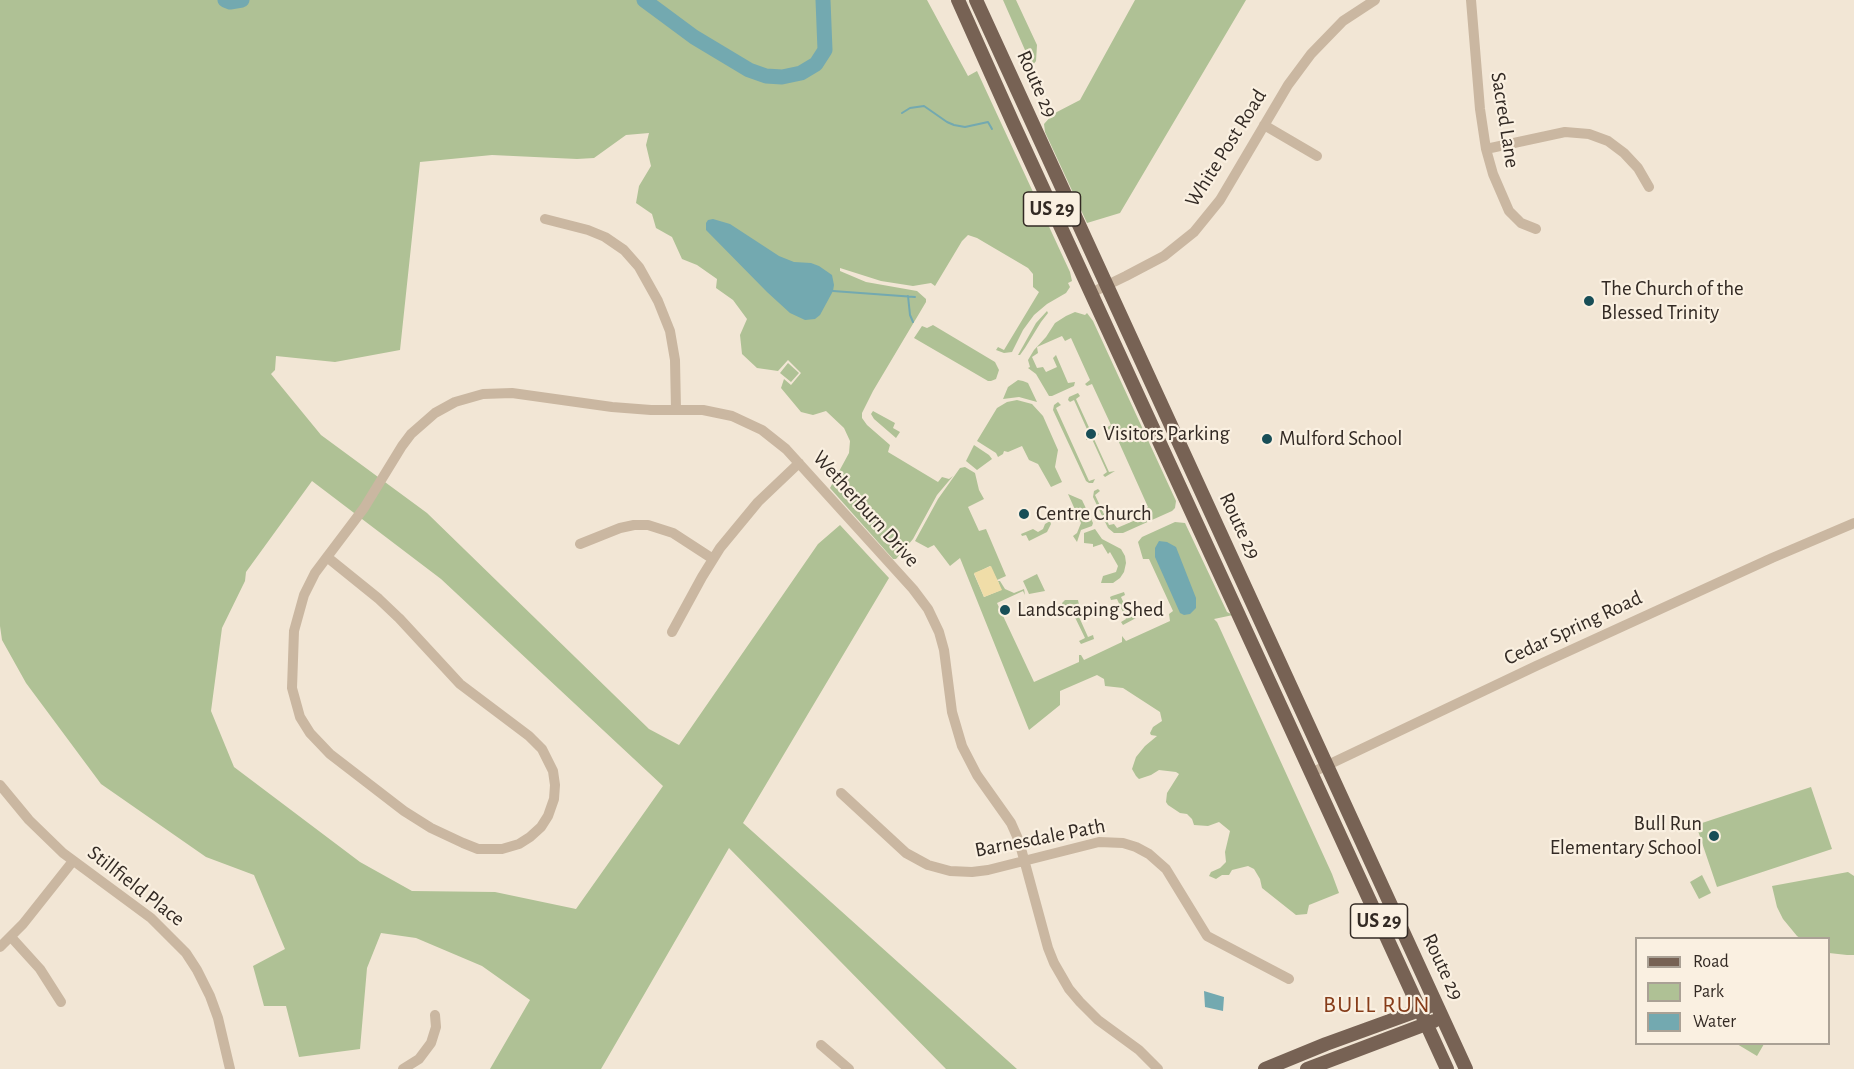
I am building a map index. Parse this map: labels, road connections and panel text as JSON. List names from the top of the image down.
{
  "streets": {
    "main road": ["Route 29", "US 29"],
    "street": [
      "Sacred Lane",
      "White Post Road",
      "Wetherburn Drive",
      "Cedar Spring Road",
      "Barnesdale Path",
      "Stillfield Place"
    ]
  },
  "crossings": [
    ["Route 29", "White Post Road"],
    ["Route 29", "Cedar Spring Road"],
    ["Wetherburn Drive", "Barnesdale Path"]
  ],
  "districts": ["BULL RUN"],
  "places": [
    "The Church of the Blessed Trinity",
    "Visitors Parking",
    "Mulford School",
    "Centre Church",
    "Landscaping Shed",
    "Bull Run Elementary School"
  ],
  "legend": ["Road", "Park", "Water"]
}
